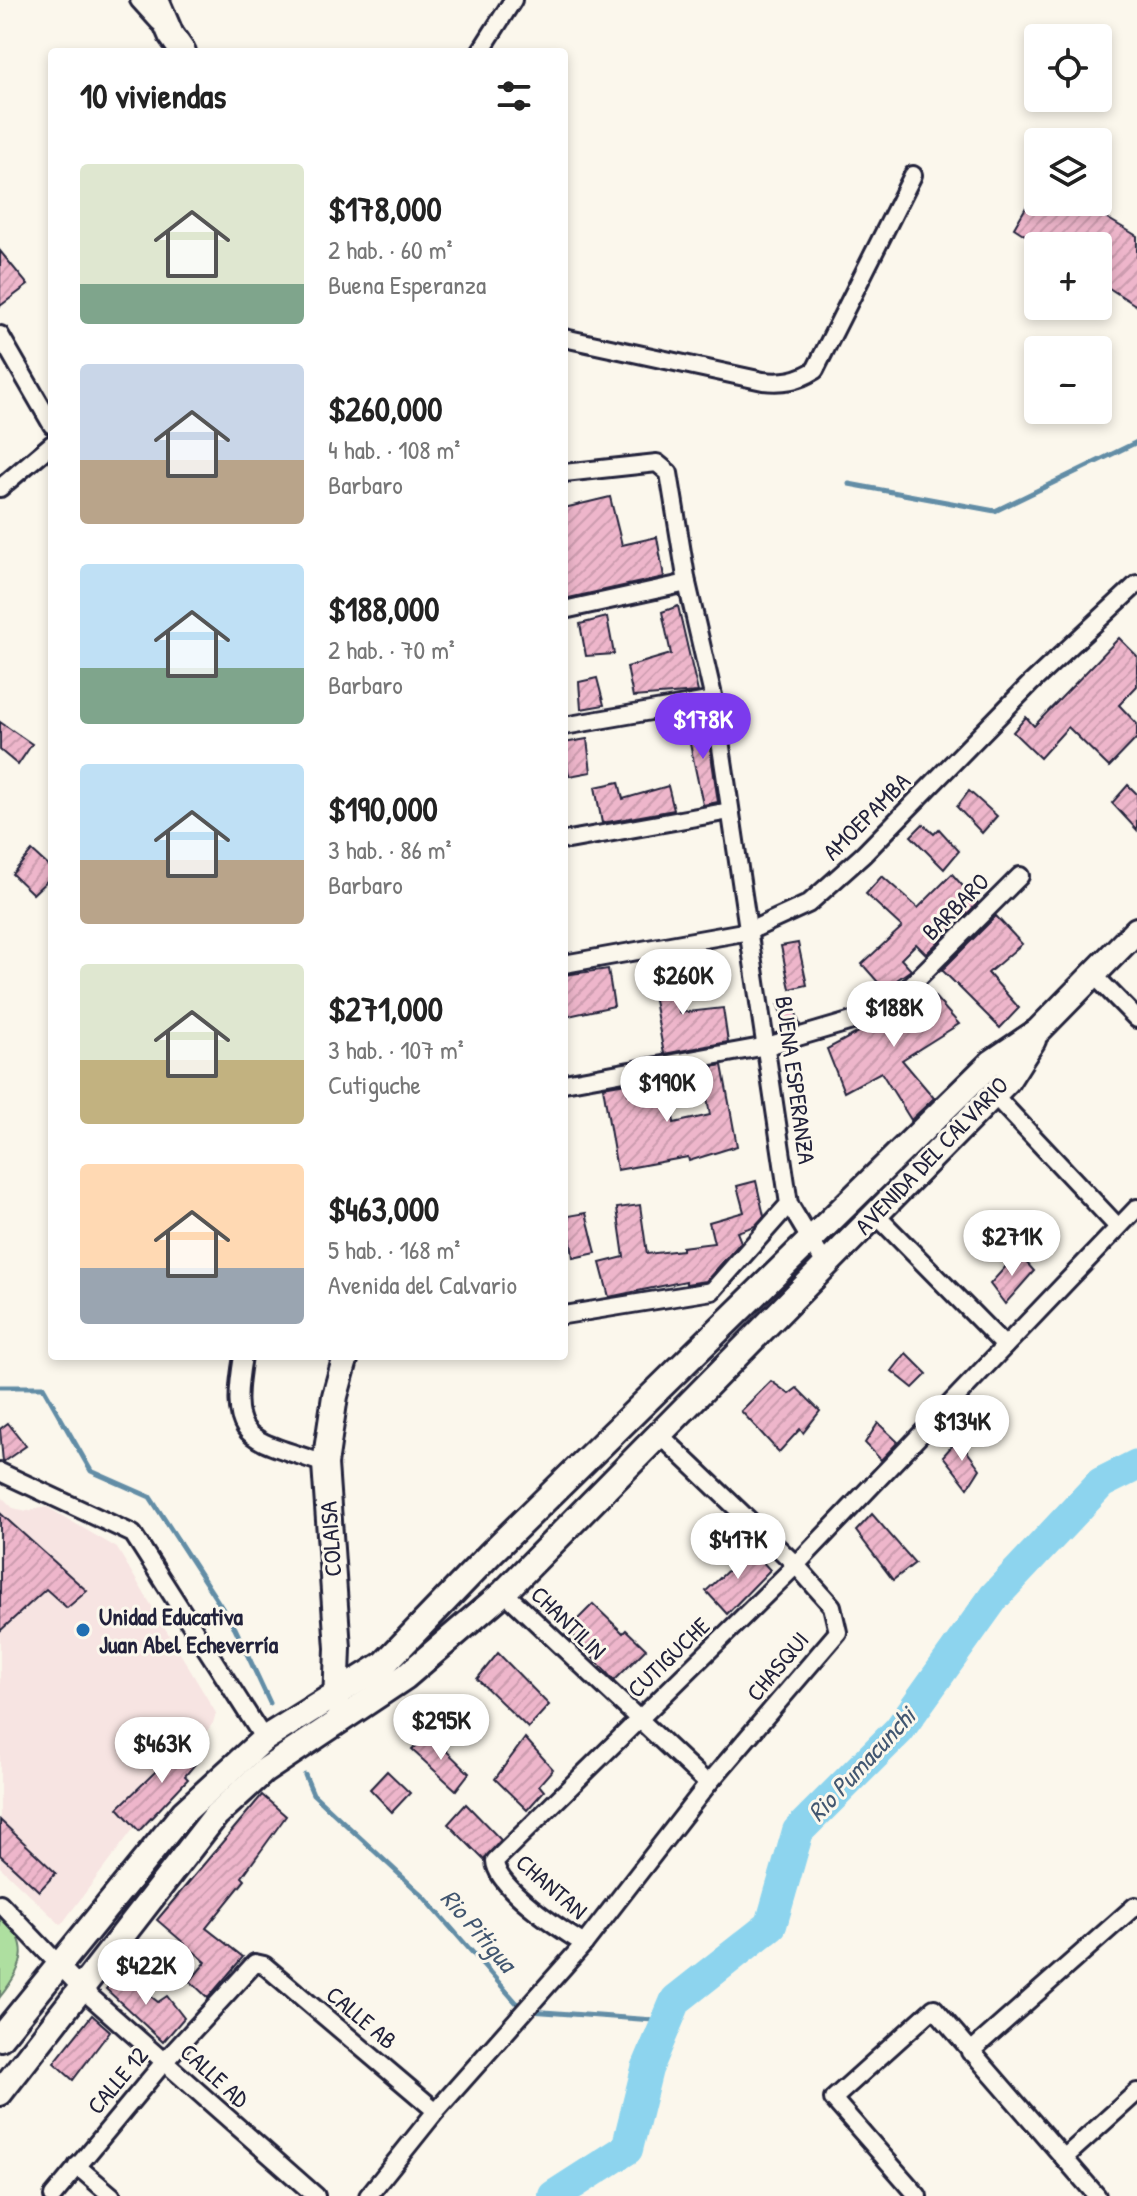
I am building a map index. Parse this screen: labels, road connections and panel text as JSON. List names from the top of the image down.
{
  "streets": {
    "street": [
      "AMOEPAMBA",
      "BARBARO",
      "BUENA ESPERANZA",
      "AVENIDA DEL CALVARIO",
      "COLAISA",
      "CHANTILIN",
      "CUTIGUCHE",
      "CHASQUI",
      "CHANTAN",
      "CALLE AB",
      "CALLE AD",
      "CALLE 12"
    ]
  },
  "crossings": [
    ["AMOEPAMBA", "BUENA ESPERANZA"],
    ["BARBARO", "BUENA ESPERANZA"],
    ["AVENIDA DEL CALVARIO", "COLAISA"],
    ["AVENIDA DEL CALVARIO", "CHANTILIN"],
    ["AVENIDA DEL CALVARIO", "CHASQUI"],
    ["AVENIDA DEL CALVARIO", "CALLE AD"],
    ["CHANTILIN", "CUTIGUCHE"],
    ["CHANTILIN", "CHASQUI"],
    ["CUTIGUCHE", "CHASQUI"],
    ["CUTIGUCHE", "CHANTAN"],
    ["CHASQUI", "CHANTAN"],
    ["CHASQUI", "CALLE AB"],
    ["CALLE AB", "CALLE 12"],
    ["CALLE AD", "CALLE 12"]
  ],
  "water": ["Rio Pumacunchi", "Rio Pitigua"],
  "places": ["Unidad Educativa Juan Abel Echeverría"],
  "page": {
    "map_buttons": ["+", "−"],
    "heading": "10 viviendas",
    "list": [
      {
        "name": "$178,000",
        "note": "2 hab. · 60 m² · Buena Esperanza"
      },
      {
        "name": "$260,000",
        "note": "4 hab. · 108 m² · Barbaro"
      },
      {
        "name": "$188,000",
        "note": "2 hab. · 70 m² · Barbaro"
      },
      {
        "name": "$190,000",
        "note": "3 hab. · 86 m² · Barbaro"
      },
      {
        "name": "$271,000",
        "note": "3 hab. · 107 m² · Cutiguche"
      },
      {
        "name": "$463,000",
        "note": "5 hab. · 168 m² · Avenida del Calvario"
      }
    ],
    "price": [
      "$178K",
      "$260K",
      "$188K",
      "$190K",
      "$271K",
      "$134K",
      "$417K",
      "$295K",
      "$463K",
      "$422K"
    ]
  }
}
